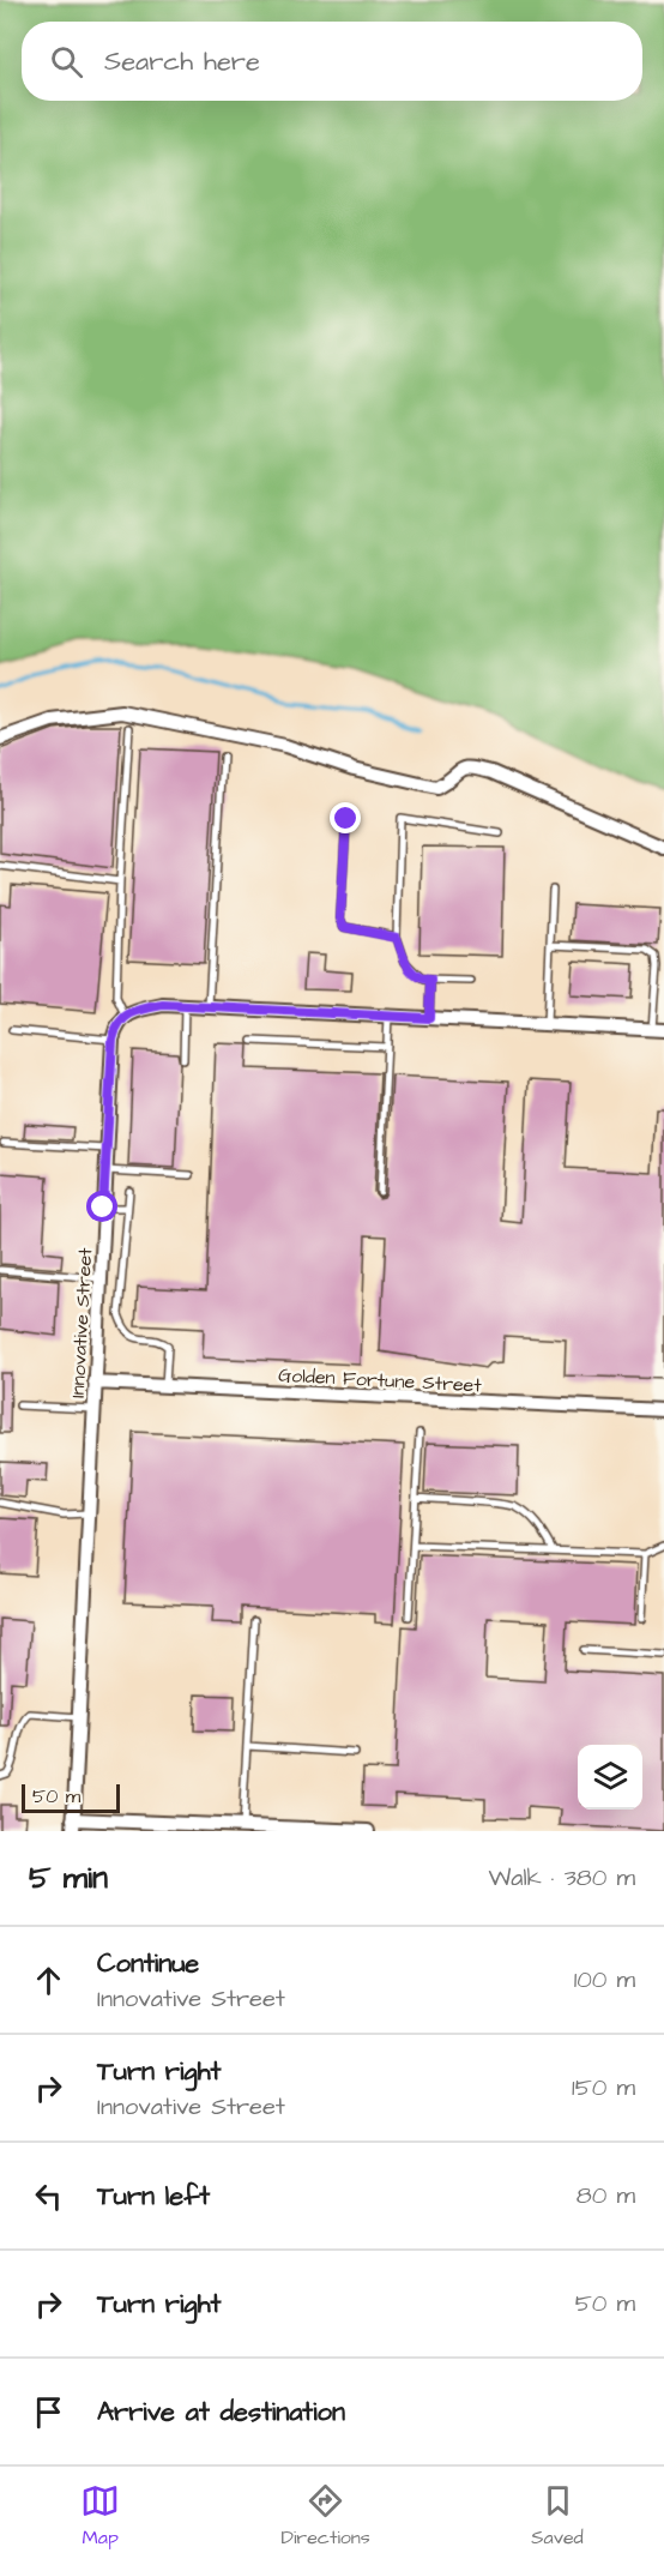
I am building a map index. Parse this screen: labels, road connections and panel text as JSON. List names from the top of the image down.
{
  "streets": {
    "street": ["Innovative Street", "Golden Fortune Street"]
  },
  "crossings": [
    ["Innovative Street", "Golden Fortune Street"]
  ],
  "scale_bar": "50 m",
  "page": {
    "search": "Search here",
    "scale": "50 m",
    "heading": ["5 min", "Walk · 380 m"],
    "list": [
      ["Continue", "Innovative Street", "100 m"],
      ["Turn right", "Innovative Street", "150 m"],
      ["Turn left", "80 m"],
      ["Turn right", "50 m"],
      "Arrive at destination"
    ],
    "nav": ["Map", "Directions", "Saved"]
  }
}
